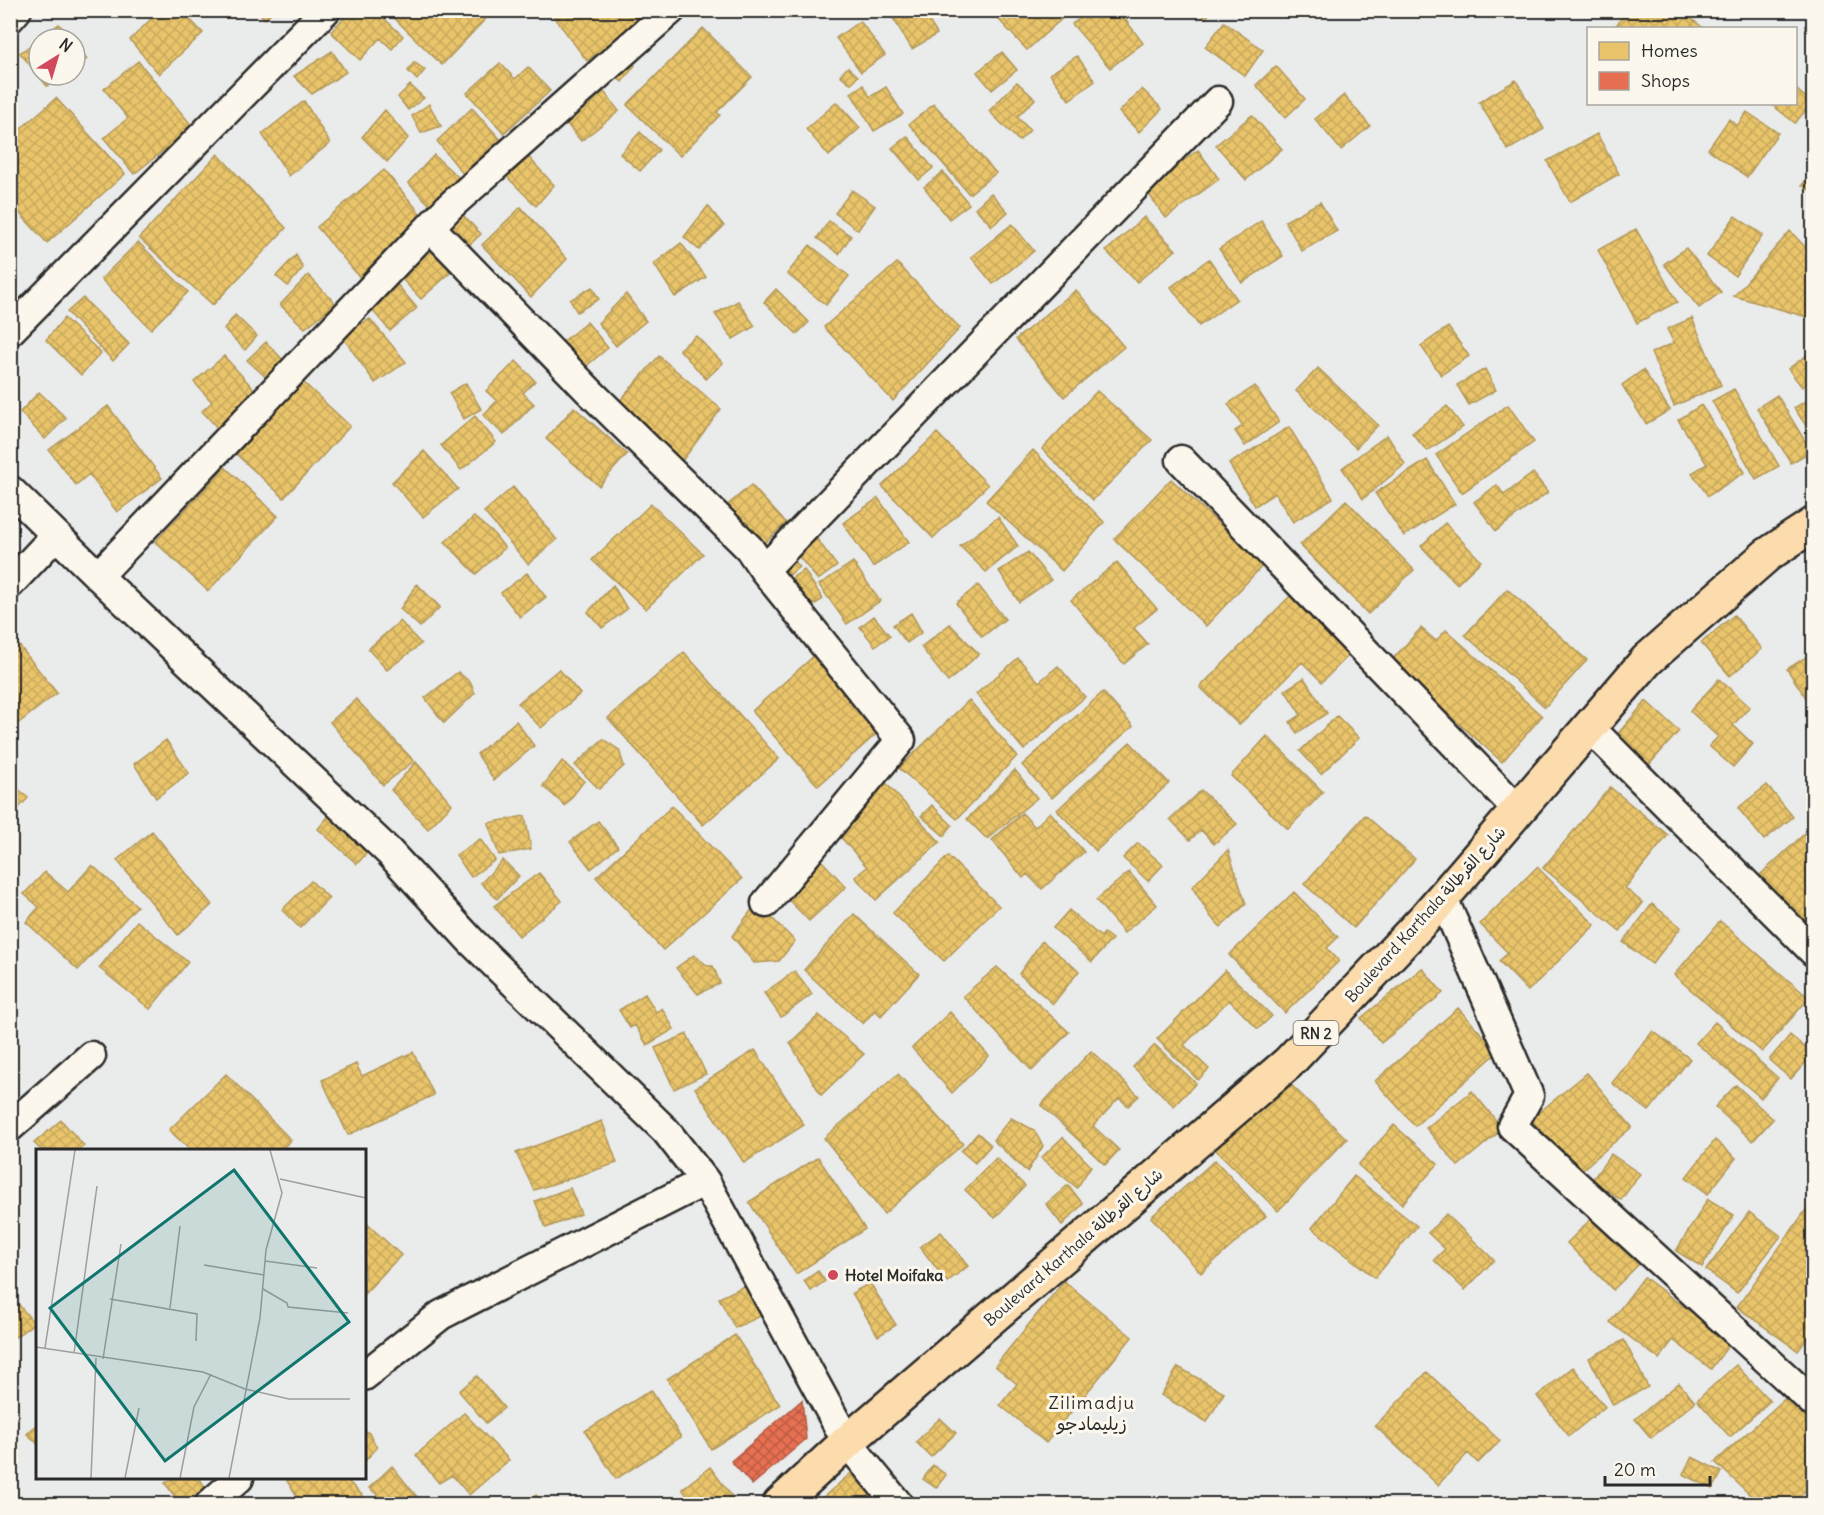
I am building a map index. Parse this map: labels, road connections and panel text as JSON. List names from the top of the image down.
{
  "streets": {
    "main road": ["Boulevard Karthala شارع القرطالة", "RN 2"]
  },
  "districts": ["Zilimadju زيليمادجو"],
  "places": ["Hotel Moifaka"],
  "legend": ["Homes", "Shops"],
  "scale_bar": "20 m",
  "north": "top right"
}
